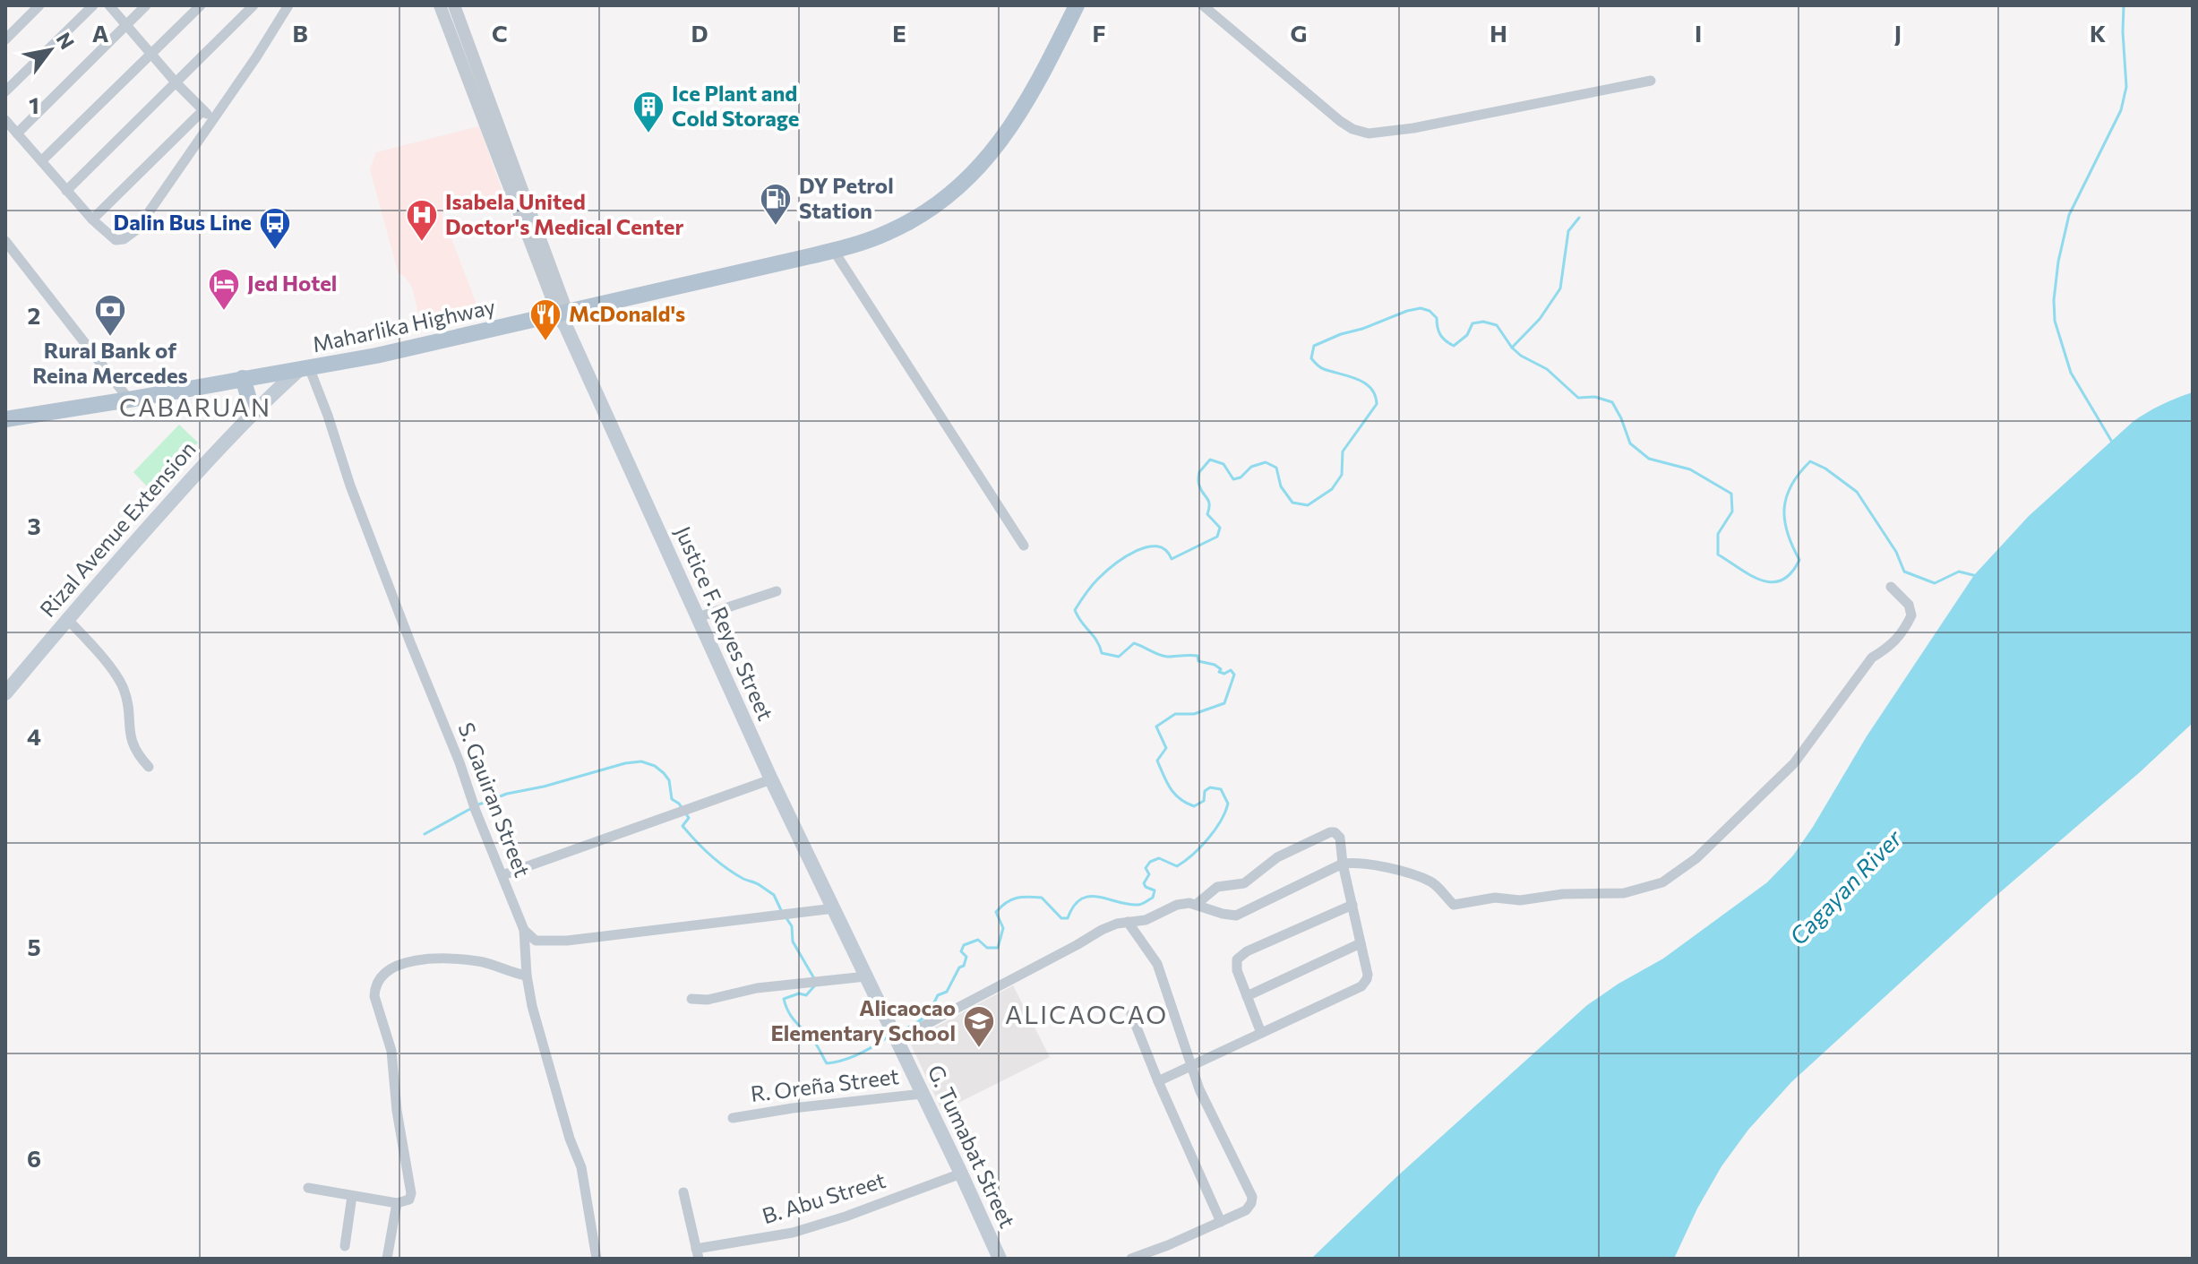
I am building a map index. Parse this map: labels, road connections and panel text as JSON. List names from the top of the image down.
{
  "streets": {
    "main road": [
      "Maharlika Highway",
      "Rizal Avenue Extension",
      "Justice F. Reyes Street",
      "G. Tumabat Street"
    ],
    "street": ["S. Gauiran Street", "R. Oreña Street", "B. Abu Street"]
  },
  "crossings": [
    ["Maharlika Highway", "Rizal Avenue Extension"],
    ["Maharlika Highway", "Justice F. Reyes Street"],
    ["Maharlika Highway", "S. Gauiran Street"],
    ["Rizal Avenue Extension", "S. Gauiran Street"],
    ["Justice F. Reyes Street", "G. Tumabat Street"],
    ["R. Oreña Street", "G. Tumabat Street"],
    ["G. Tumabat Street", "B. Abu Street"]
  ],
  "districts": ["CABARUAN", "ALICAOCAO"],
  "water": ["Cagayan River"],
  "places": {
    "building": ["Ice Plant and Cold Storage"],
    "fuel station": ["DY Petrol Station"],
    "hospital": ["Isabela United Doctor's Medical Center"],
    "bus stop": ["Dalin Bus Line"],
    "hotel": ["Jed Hotel"],
    "bank": ["Rural Bank of Reina Mercedes"],
    "restaurant": ["McDonald's"],
    "school or university": ["Alicaocao Elementary School"]
  },
  "north": "top right",
  "grid": {
    "columns": [
      "A",
      "B",
      "C",
      "D",
      "E",
      "F",
      "G",
      "H",
      "I",
      "J",
      "K"
    ],
    "rows": [
      "1",
      "2",
      "3",
      "4",
      "5",
      "6"
    ]
  }
}
